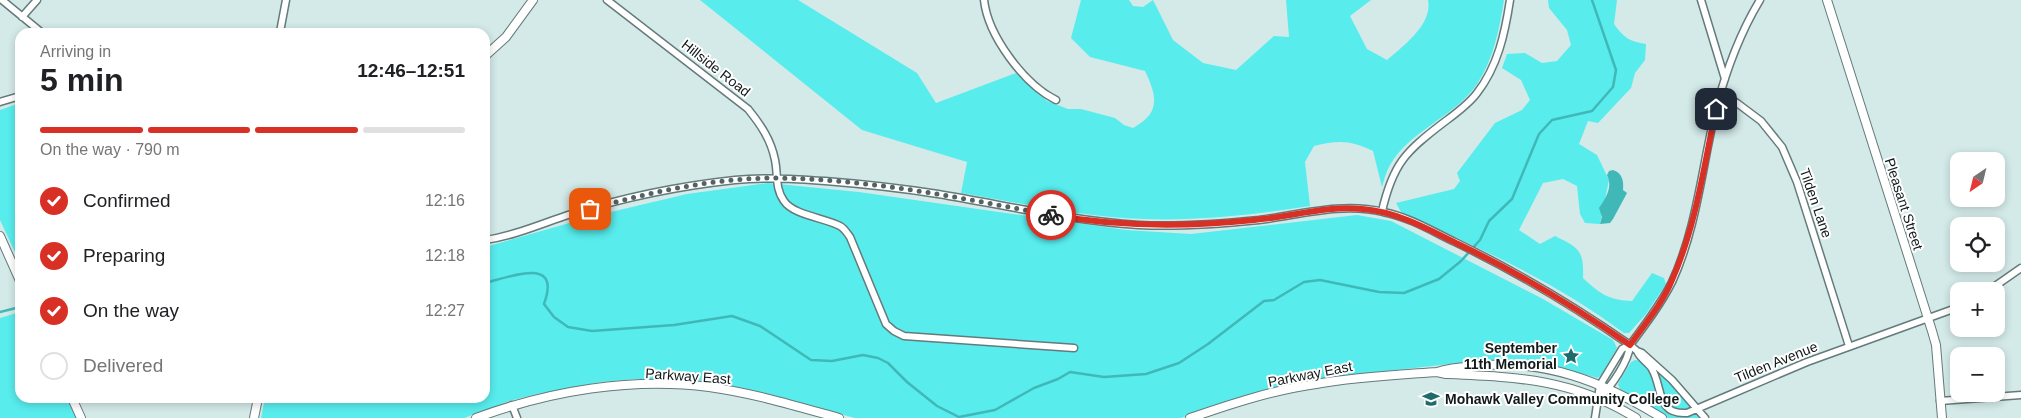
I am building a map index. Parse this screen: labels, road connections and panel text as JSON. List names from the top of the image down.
{
  "streets": {
    "street": [
      "Hillside Road",
      "Tilden Lane",
      "Pleasant Street",
      "Tilden Avenue",
      "Parkway East"
    ]
  },
  "crossings": [
    ["Tilden Lane", "Tilden Avenue"],
    ["Pleasant Street", "Tilden Avenue"]
  ],
  "places": {
    "place": ["September 11th Memorial"],
    "school or university": ["Mohawk Valley Community College"]
  },
  "north": "bottom left",
  "page": {
    "heading": ["5 min", "Arriving in", "12:46–12:51"],
    "bar": "On the way · 790 m",
    "map_buttons": ["+", "−"],
    "list": [
      ["Confirmed", "12:16"],
      ["Preparing", "12:18"],
      ["On the way", "12:27"],
      "Delivered"
    ]
  }
}
